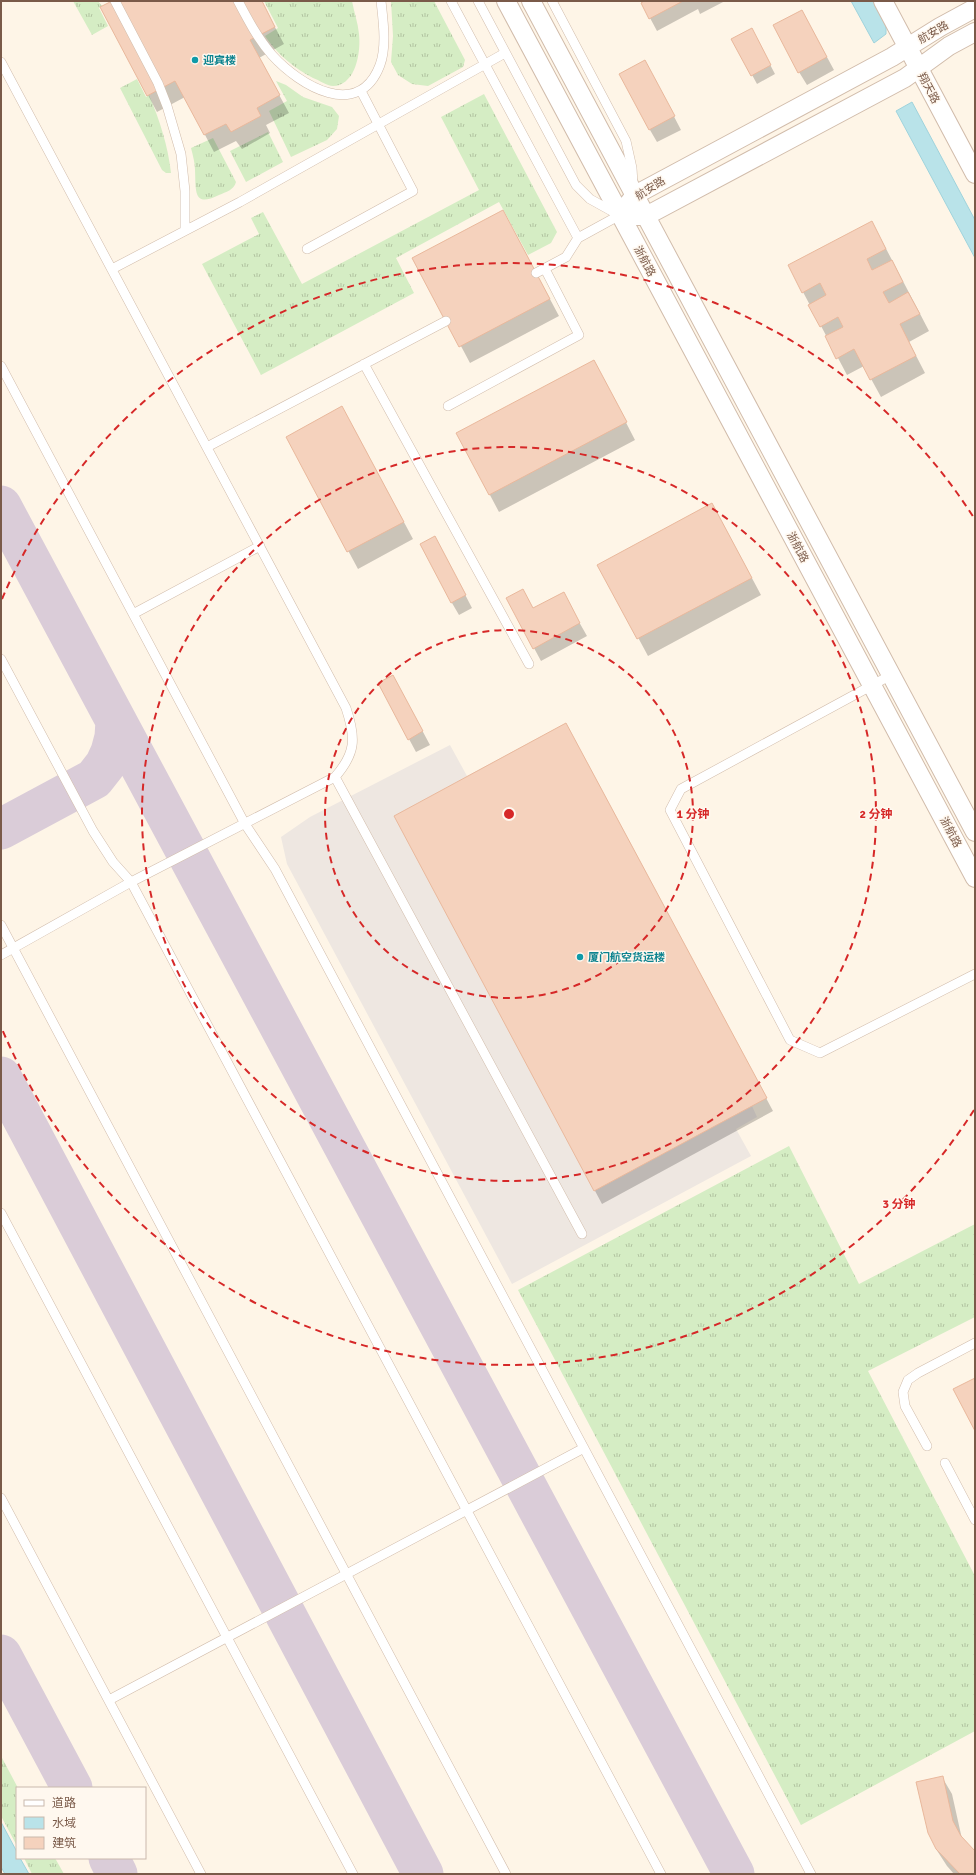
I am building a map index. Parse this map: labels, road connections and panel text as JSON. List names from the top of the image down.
{
  "streets": {
    "street": ["航安路", "翔天路", "浙航路"]
  },
  "crossings": [
    ["航安路", "翔天路"],
    ["航安路", "浙航路"]
  ],
  "places": ["迎宾楼", "厦门航空货运楼"],
  "legend": ["道路", "水域", "建筑"],
  "rings": ["1 分钟", "2 分钟", "3 分钟"]
}
